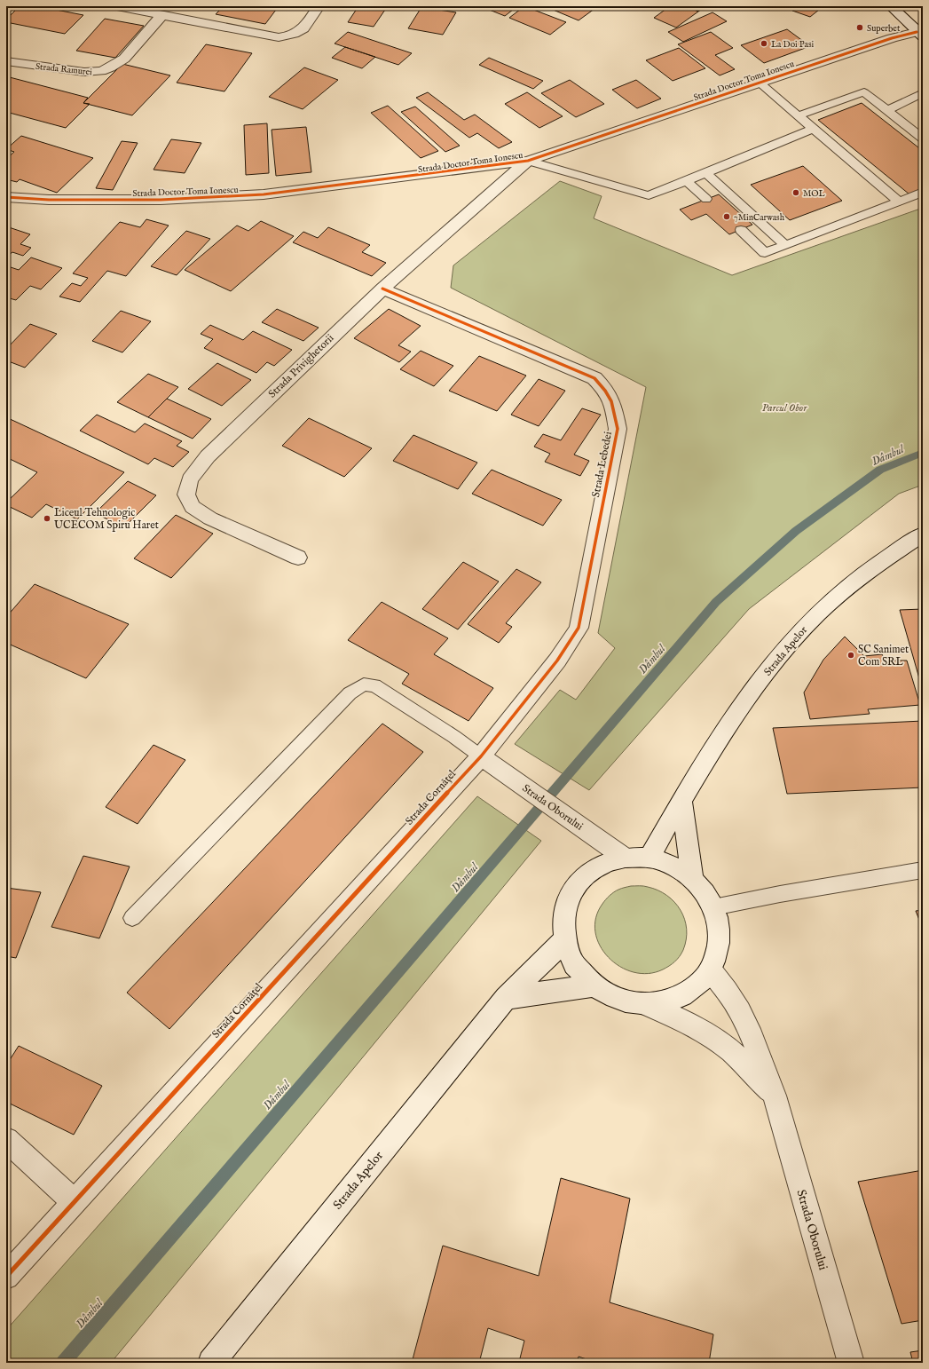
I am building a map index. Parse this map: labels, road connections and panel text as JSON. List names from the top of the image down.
{
  "streets": {
    "street": [
      "Strada Ramurei",
      "Strada Doctor Toma Ionescu",
      "Strada Privighetorii",
      "Strada Lebedei",
      "Strada Apelor",
      "Strada Cornățel",
      "Strada Oborului"
    ]
  },
  "crossings": [
    ["Strada Doctor Toma Ionescu", "Strada Privighetorii"],
    ["Strada Privighetorii", "Strada Lebedei"],
    ["Strada Lebedei", "Strada Cornățel"],
    ["Strada Lebedei", "Strada Oborului"],
    ["Strada Cornățel", "Strada Oborului"]
  ],
  "water": ["Dâmbul"],
  "parks": ["Parcul Obor"],
  "places": [
    "Superbet",
    "La Doi Pasi",
    "MOL",
    "7MinCarwash",
    "Liceul Tehnologic UCECOM Spiru Haret",
    "SC Sanimet Com SRL"
  ]
}
